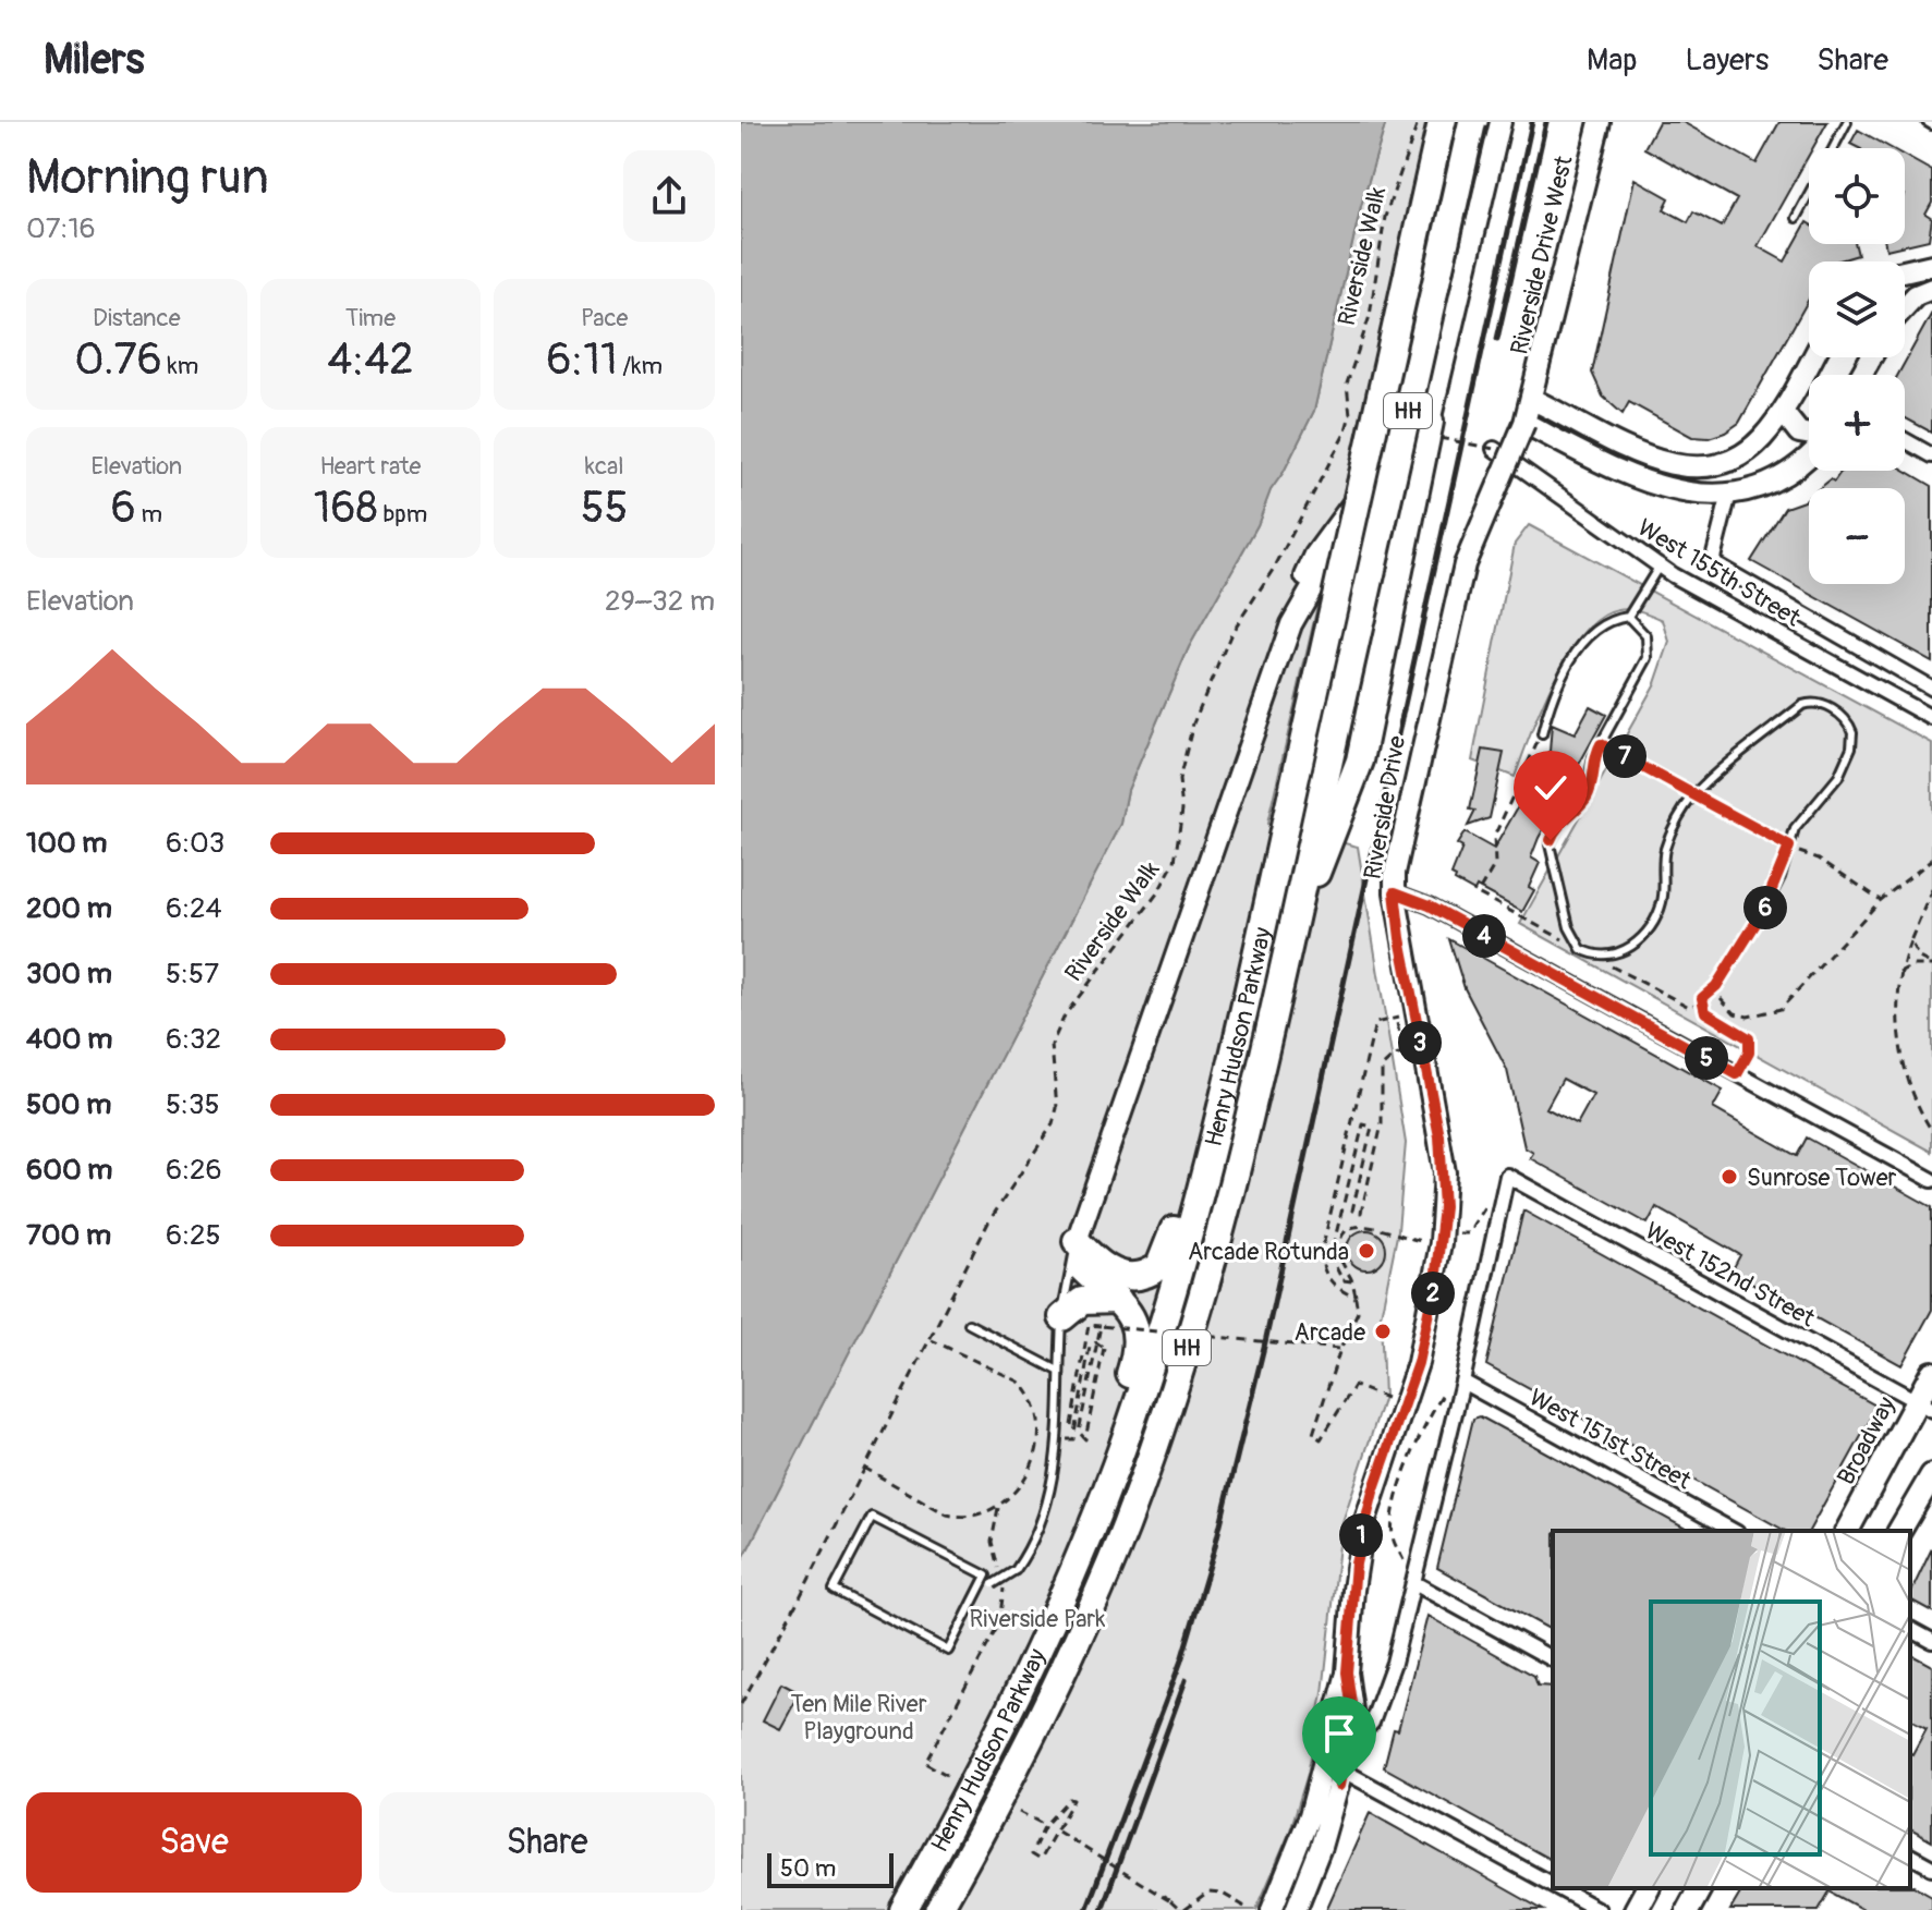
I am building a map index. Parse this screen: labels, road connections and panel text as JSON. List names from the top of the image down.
{
  "streets": {
    "highway": ["HH", "Henry Hudson Parkway"],
    "main road": ["Riverside Drive West", "Riverside Drive", "Broadway"],
    "street": ["West 155th Street", "West 152nd Street", "West 151st Street"],
    "path": ["Riverside Walk"]
  },
  "crossings": [
    ["Riverside Drive West", "Riverside Drive"],
    ["Riverside Drive", "West 152nd Street"],
    ["Riverside Drive", "West 151st Street"],
    ["West 152nd Street", "Broadway"]
  ],
  "parks": ["Riverside Park", "Ten Mile River Playground"],
  "places": ["Sunrose Tower", "Arcade Rotunda", "Arcade"],
  "scale_bar": "50 m",
  "page": {
    "header": "Milers",
    "nav": ["Map", "Layers", "Share"],
    "heading": ["Morning run", "07:16"],
    "map_buttons": ["+", "−"],
    "stats": [
      ["Distance", "0.76 km"],
      ["Time", "4:42"],
      ["Pace", "6:11 /km"],
      ["Elevation", "6 m"],
      ["Heart rate", "168 bpm"],
      ["kcal", "55"]
    ],
    "chart": ["Elevation", "29–32 m"],
    "pins": [
      "7",
      "6",
      "4",
      "3",
      "5",
      "2",
      "1"
    ],
    "list": [
      {
        "name": "100 m",
        "note": "6:03"
      },
      {
        "name": "200 m",
        "note": "6:24"
      },
      {
        "name": "300 m",
        "note": "5:57"
      },
      {
        "name": "400 m",
        "note": "6:32"
      },
      {
        "name": "500 m",
        "note": "5:35"
      },
      {
        "name": "600 m",
        "note": "6:26"
      },
      {
        "name": "700 m",
        "note": "6:25"
      }
    ],
    "buttons": ["Save", "Share"],
    "scale": "50 m"
  }
}
